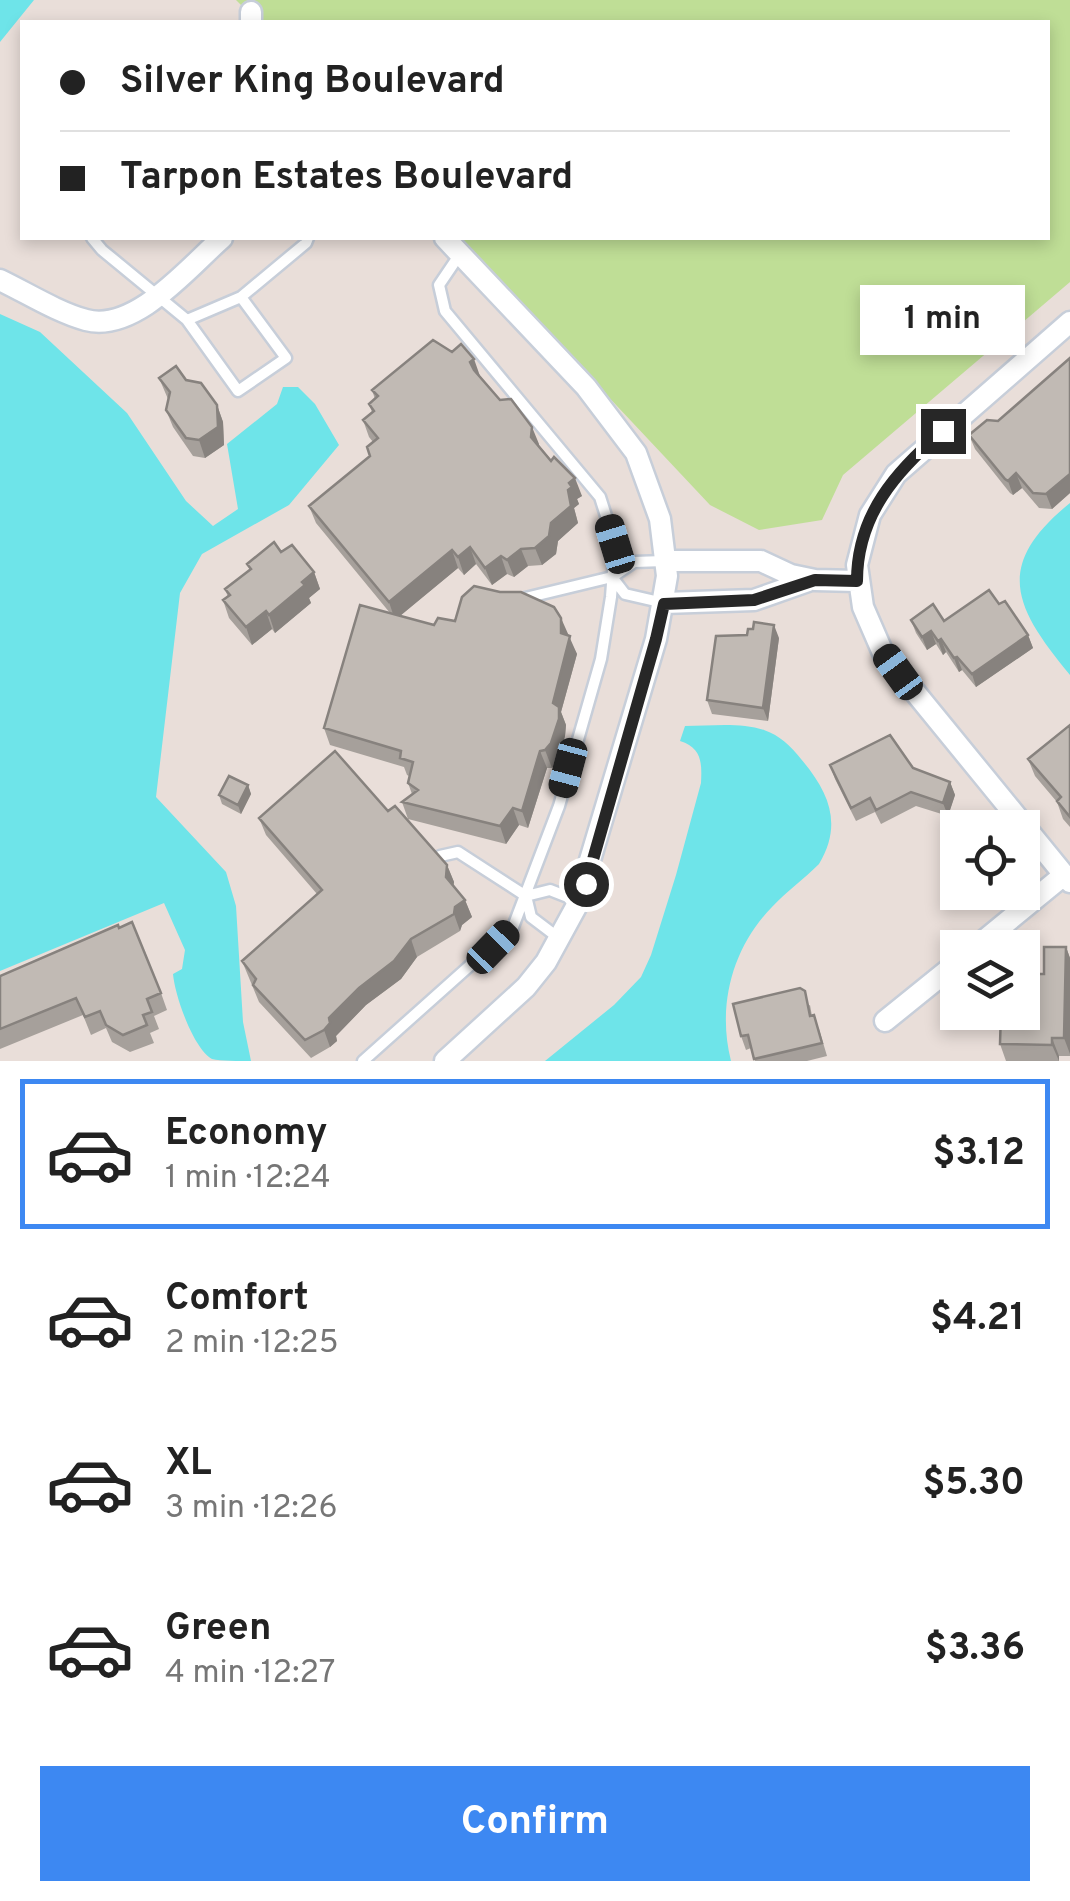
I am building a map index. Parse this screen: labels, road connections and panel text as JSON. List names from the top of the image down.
{
  "page": {
    "banner": ["Silver King Boulevard", "Tarpon Estates Boulevard"],
    "bubble": "1 min",
    "list": [
      {
        "name": "Economy",
        "note": "1 min · 12:24",
        "value": "$3.12"
      },
      {
        "name": "Comfort",
        "note": "2 min · 12:25",
        "value": "$4.21"
      },
      {
        "name": "XL",
        "note": "3 min · 12:26",
        "value": "$5.30"
      },
      {
        "name": "Green",
        "note": "4 min · 12:27",
        "value": "$3.36"
      }
    ],
    "buttons": "Confirm"
  }
}
